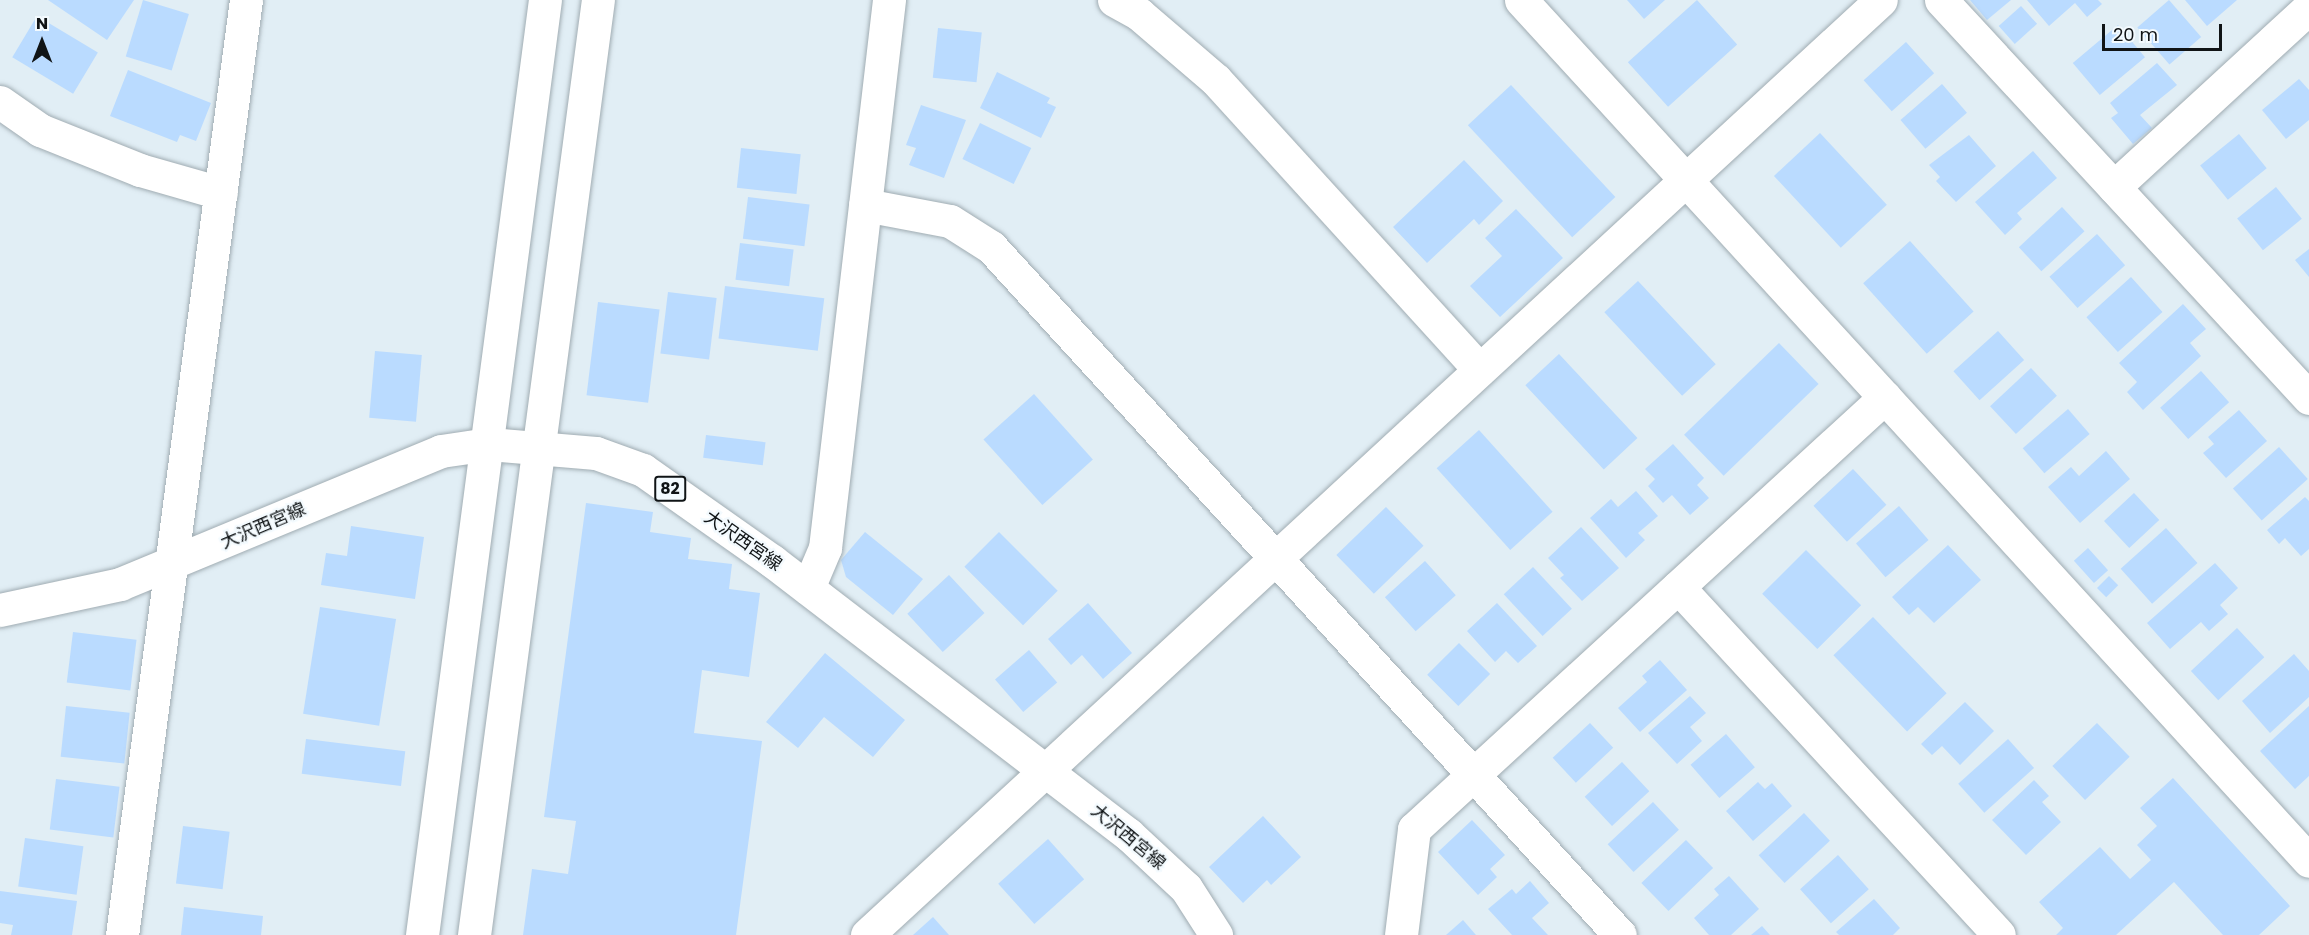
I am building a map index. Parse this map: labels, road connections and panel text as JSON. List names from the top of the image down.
{
  "streets": {
    "street": ["82", "大沢西宮線"]
  },
  "scale_bar": "20 m",
  "north": "top"
}
